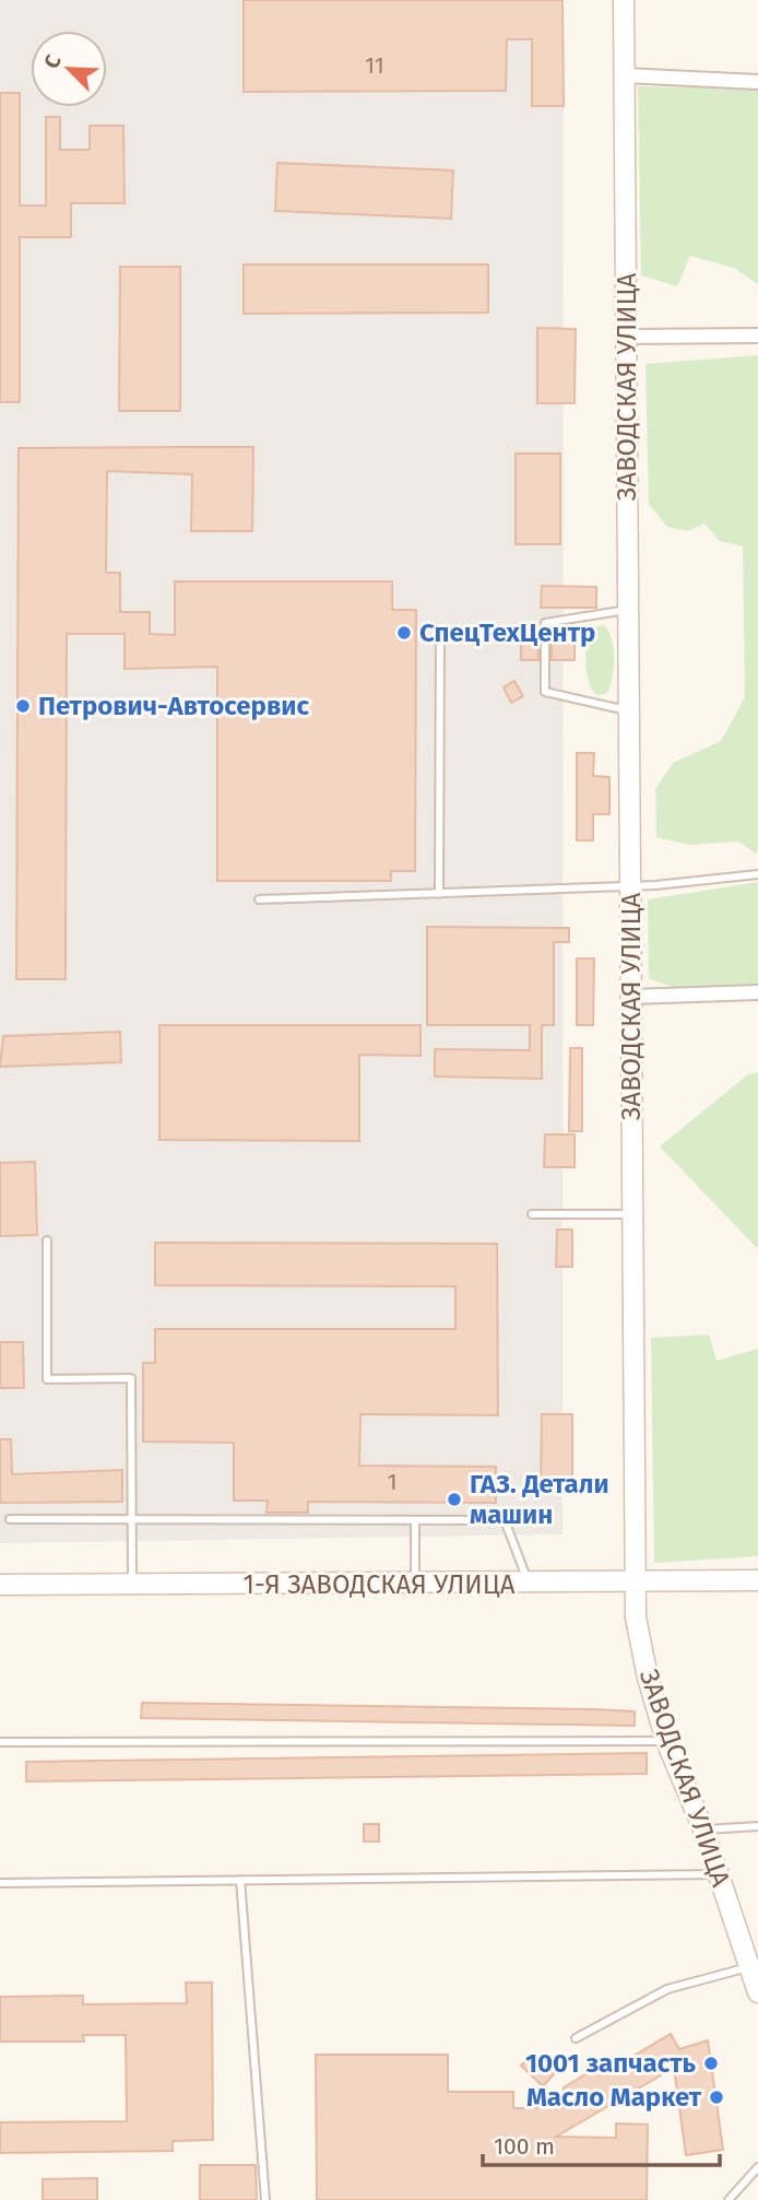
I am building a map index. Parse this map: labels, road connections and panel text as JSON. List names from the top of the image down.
{
  "streets": {
    "main road": ["ЗАВОДСКАЯ УЛИЦА", "1-Я ЗАВОДСКАЯ УЛИЦА"]
  },
  "crossings": [
    ["ЗАВОДСКАЯ УЛИЦА", "1-Я ЗАВОДСКАЯ УЛИЦА"]
  ],
  "places": [
    "СпецТехЦентр",
    "Петрович-Автосервис",
    "ГАЗ. Детали машин",
    "1001 запчасть",
    "Масло Маркет"
  ],
  "house_numbers": ["11", "1"],
  "scale_bar": "100 m",
  "north": "top left"
}
